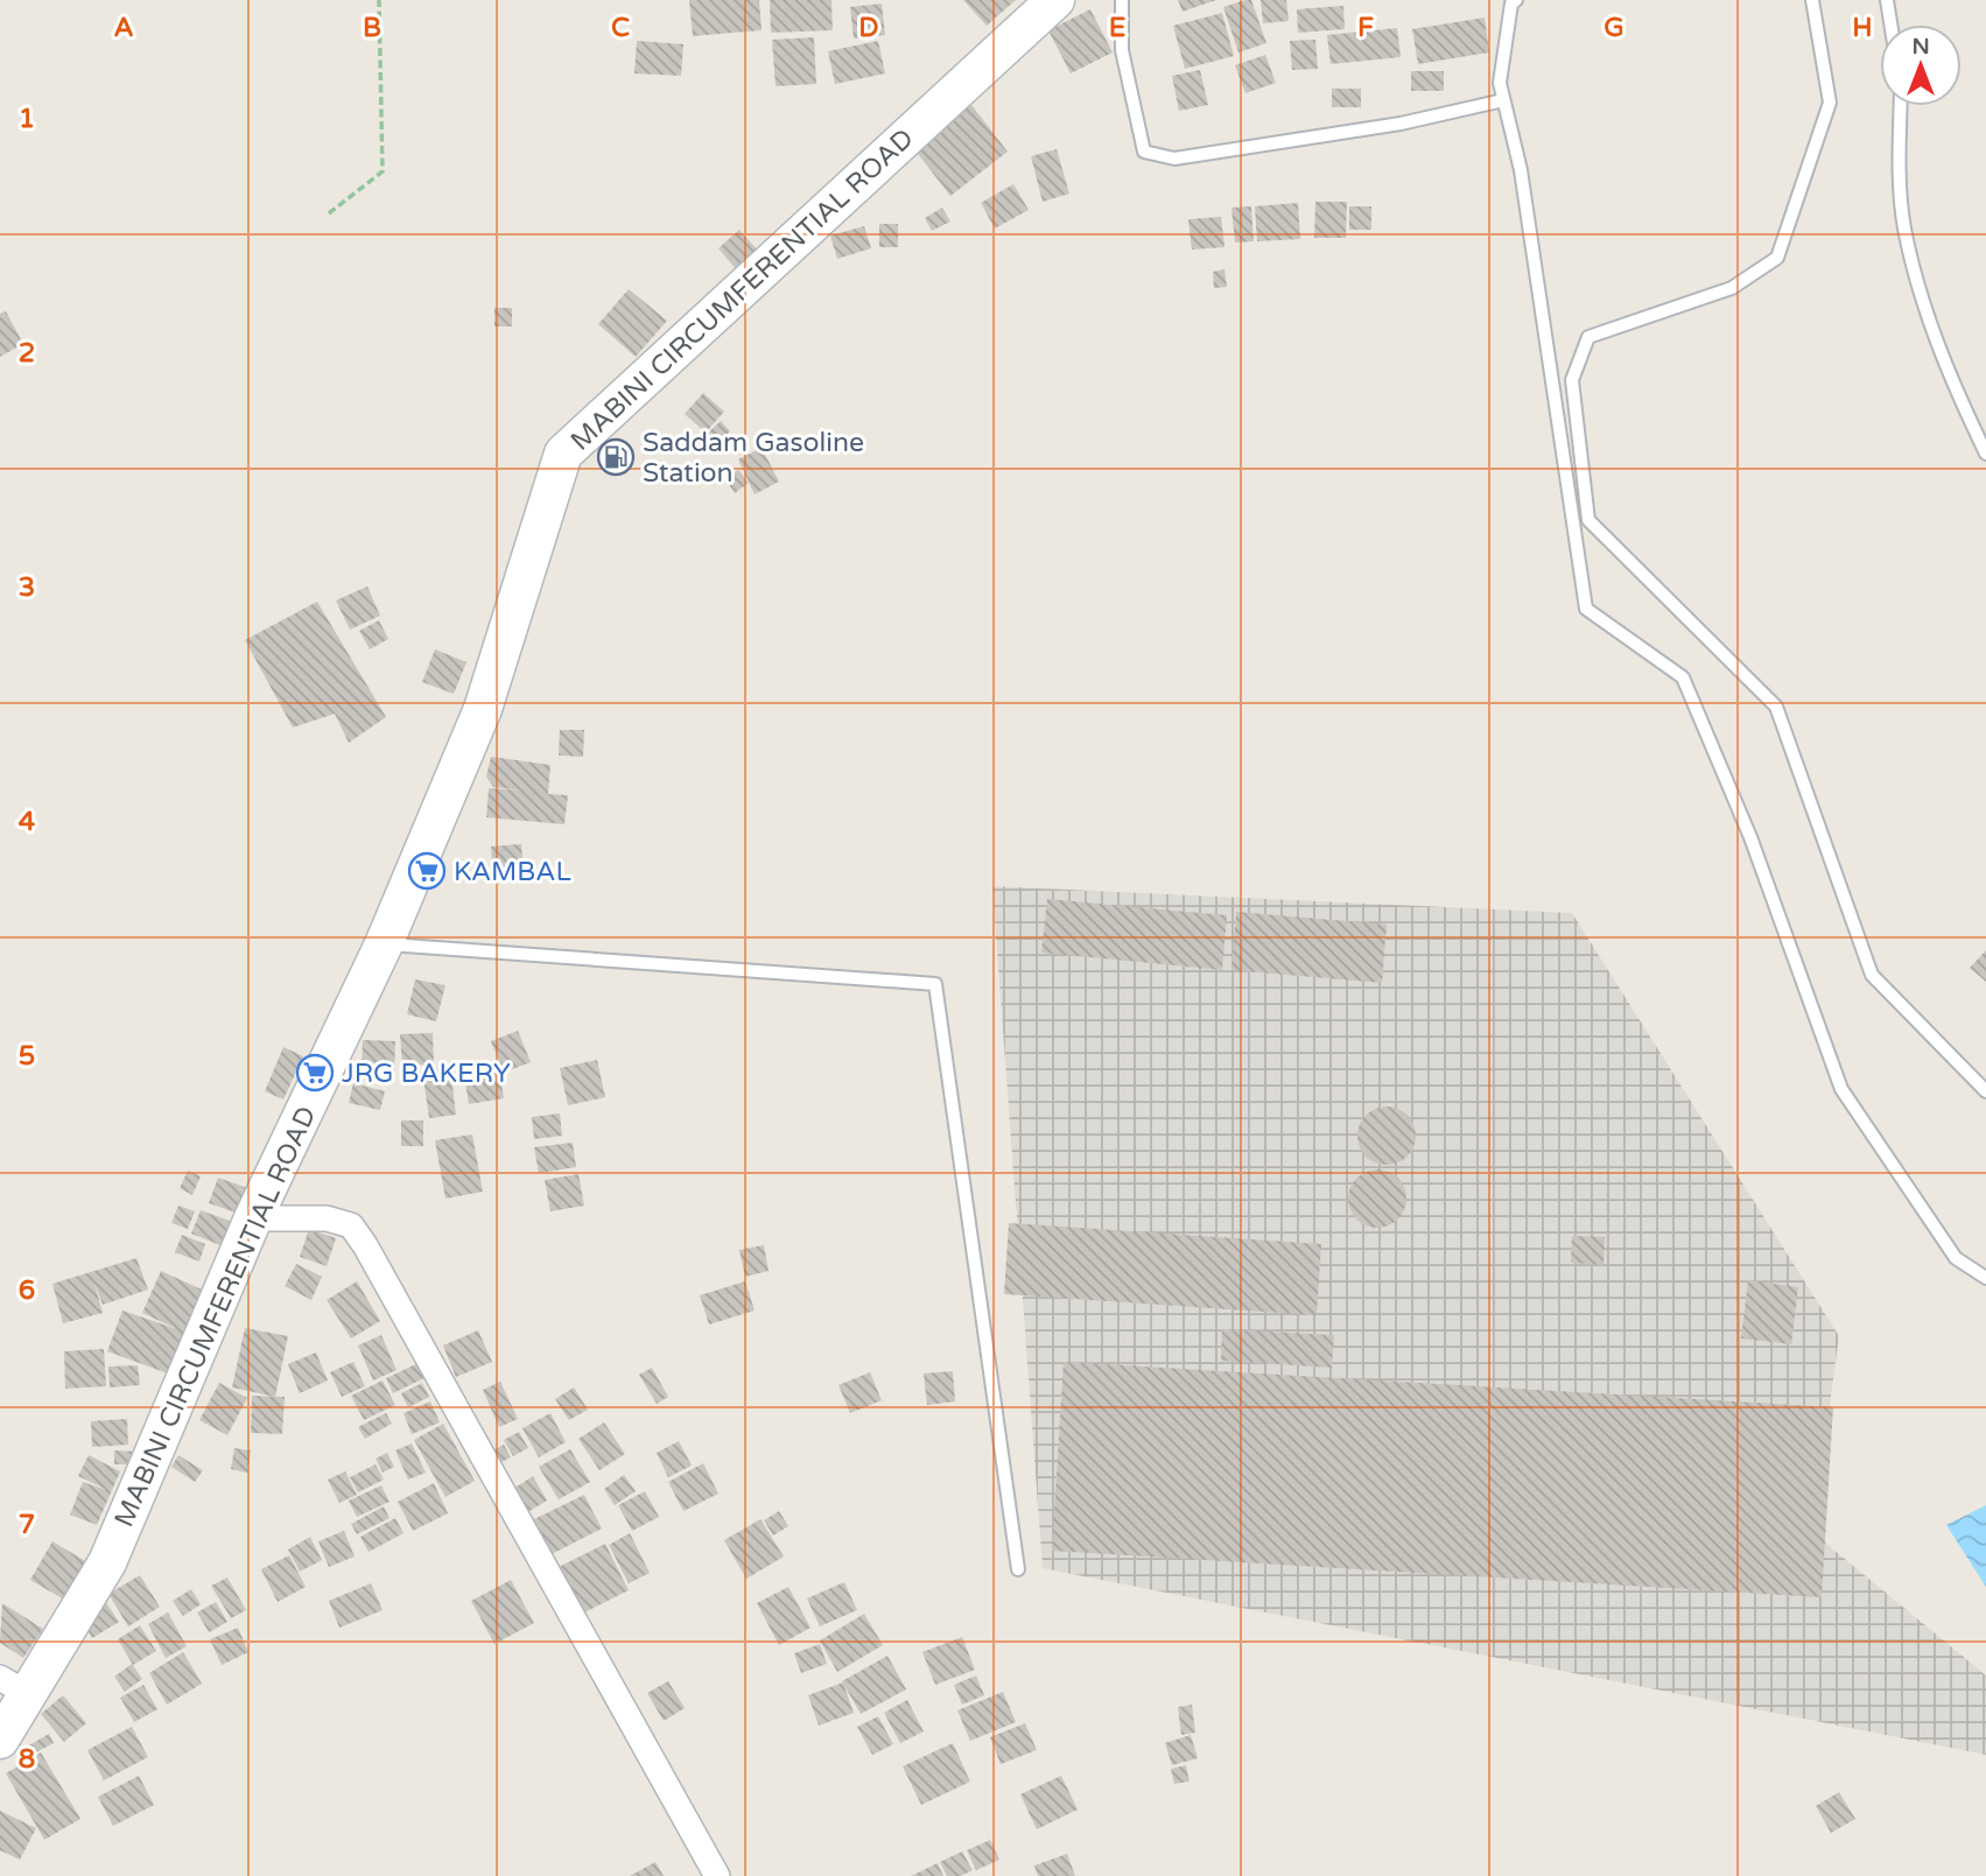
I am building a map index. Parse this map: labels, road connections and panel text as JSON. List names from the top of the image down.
{
  "streets": {
    "main road": ["MABINI CIRCUMFERENTIAL ROAD"]
  },
  "places": {
    "fuel station": ["Saddam Gasoline Station"],
    "supermarket": ["KAMBAL", "JRG BAKERY"]
  },
  "north": "top",
  "grid": {
    "columns": [
      "A",
      "B",
      "C",
      "D",
      "E",
      "F",
      "G",
      "H"
    ],
    "rows": [
      "1",
      "2",
      "3",
      "4",
      "5",
      "6",
      "7",
      "8"
    ]
  }
}
